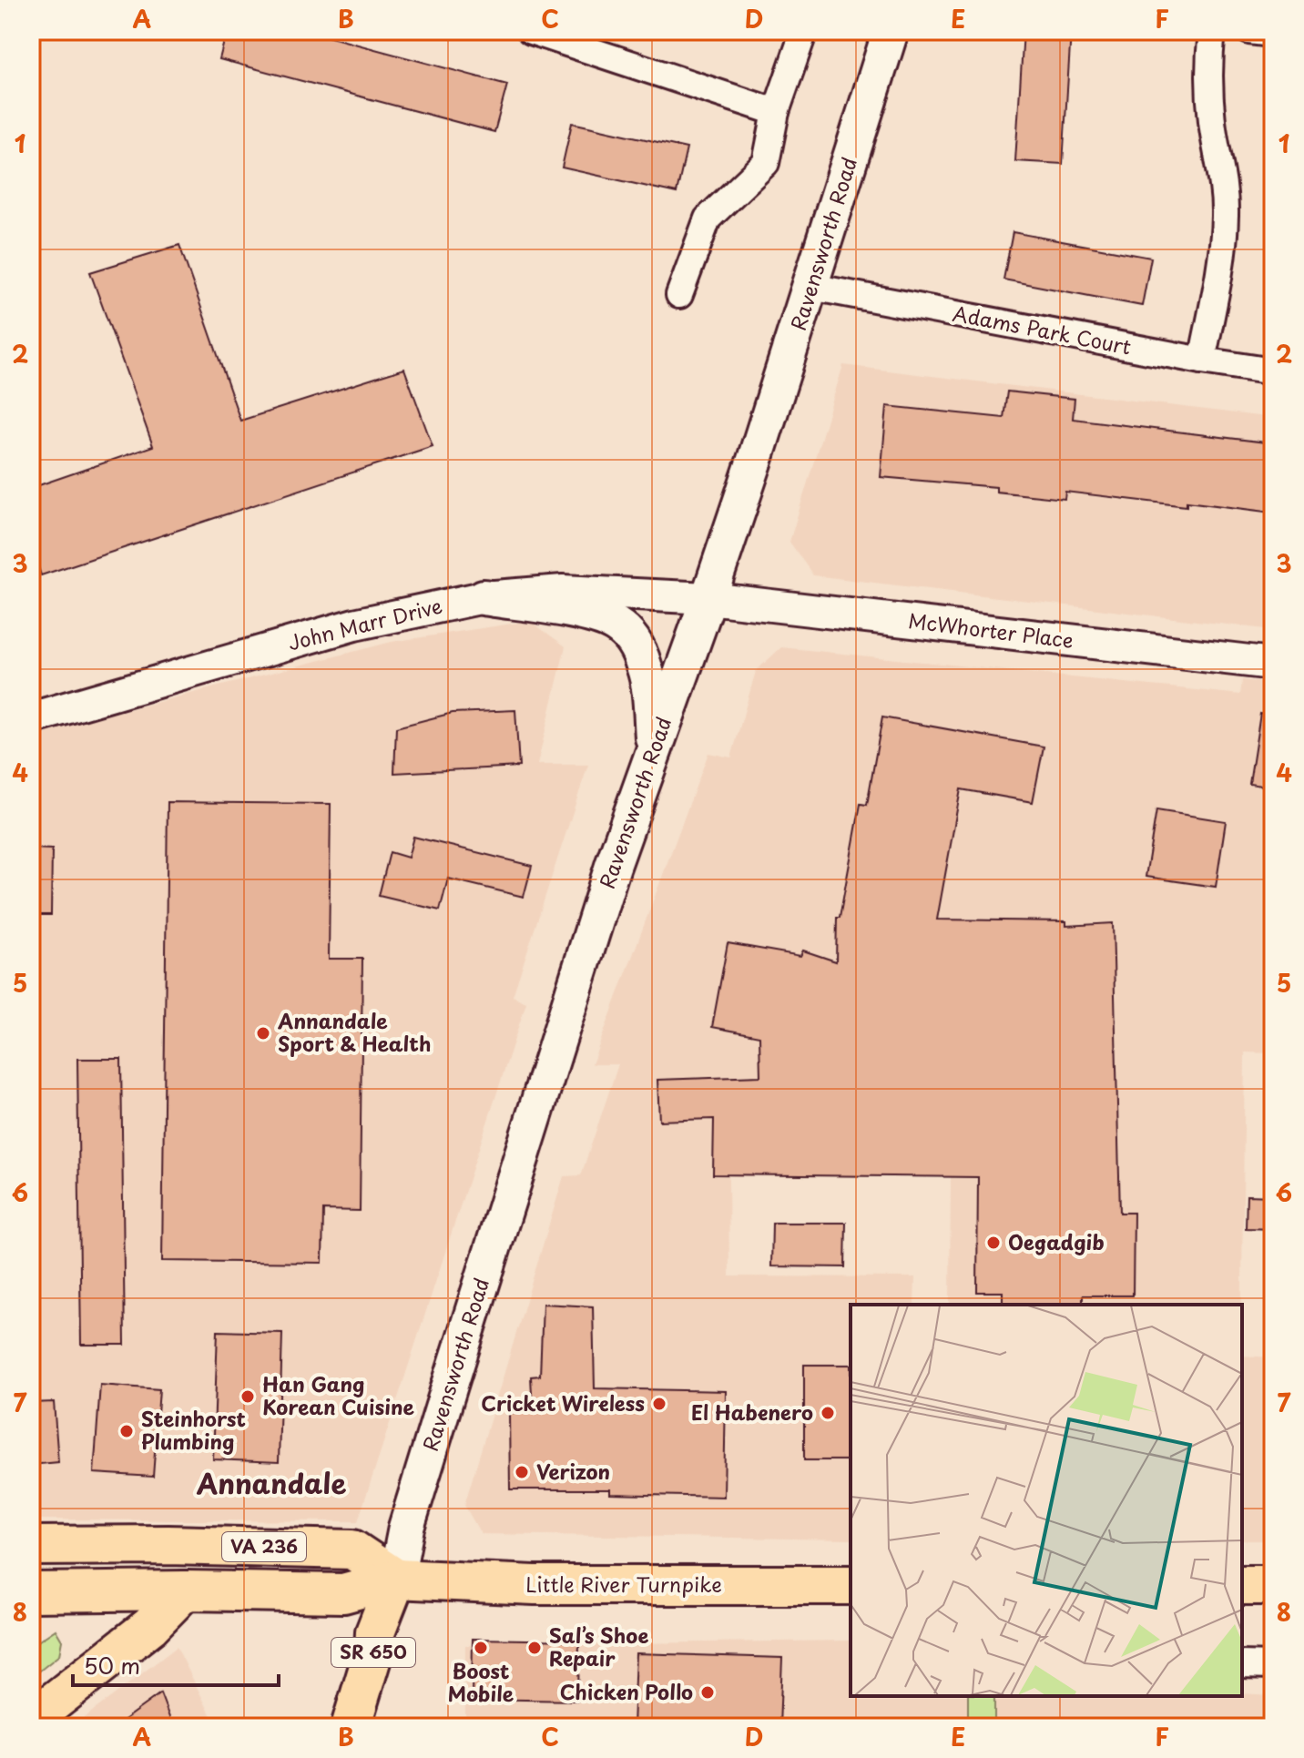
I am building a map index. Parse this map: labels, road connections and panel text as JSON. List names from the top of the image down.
{
  "streets": {
    "main road": [
      "Ravensworth Road",
      "VA 236",
      "Little River Turnpike",
      "SR 650"
    ],
    "street": ["Adams Park Court", "John Marr Drive", "McWhorter Place"]
  },
  "crossings": [
    ["Ravensworth Road", "Adams Park Court"],
    ["Ravensworth Road", "John Marr Drive"],
    ["Ravensworth Road", "McWhorter Place"],
    ["Ravensworth Road", "VA 236"],
    ["Ravensworth Road", "Little River Turnpike"],
    ["Ravensworth Road", "SR 650"],
    ["John Marr Drive", "McWhorter Place"],
    ["VA 236", "Little River Turnpike"],
    ["VA 236", "SR 650"],
    ["Little River Turnpike", "SR 650"]
  ],
  "districts": ["Annandale"],
  "places": [
    "Annandale Sport & Health",
    "Oegadgib",
    "Han Gang Korean Cuisine",
    "Cricket Wireless",
    "El Habenero",
    "Steinhorst Plumbing",
    "Verizon",
    "Boost Mobile",
    "Sal’s Shoe Repair",
    "Chicken Pollo"
  ],
  "scale_bar": "50 m",
  "grid": {
    "columns": [
      "A",
      "B",
      "C",
      "D",
      "E",
      "F"
    ],
    "rows": [
      "1",
      "2",
      "3",
      "4",
      "5",
      "6",
      "7",
      "8"
    ]
  }
}
